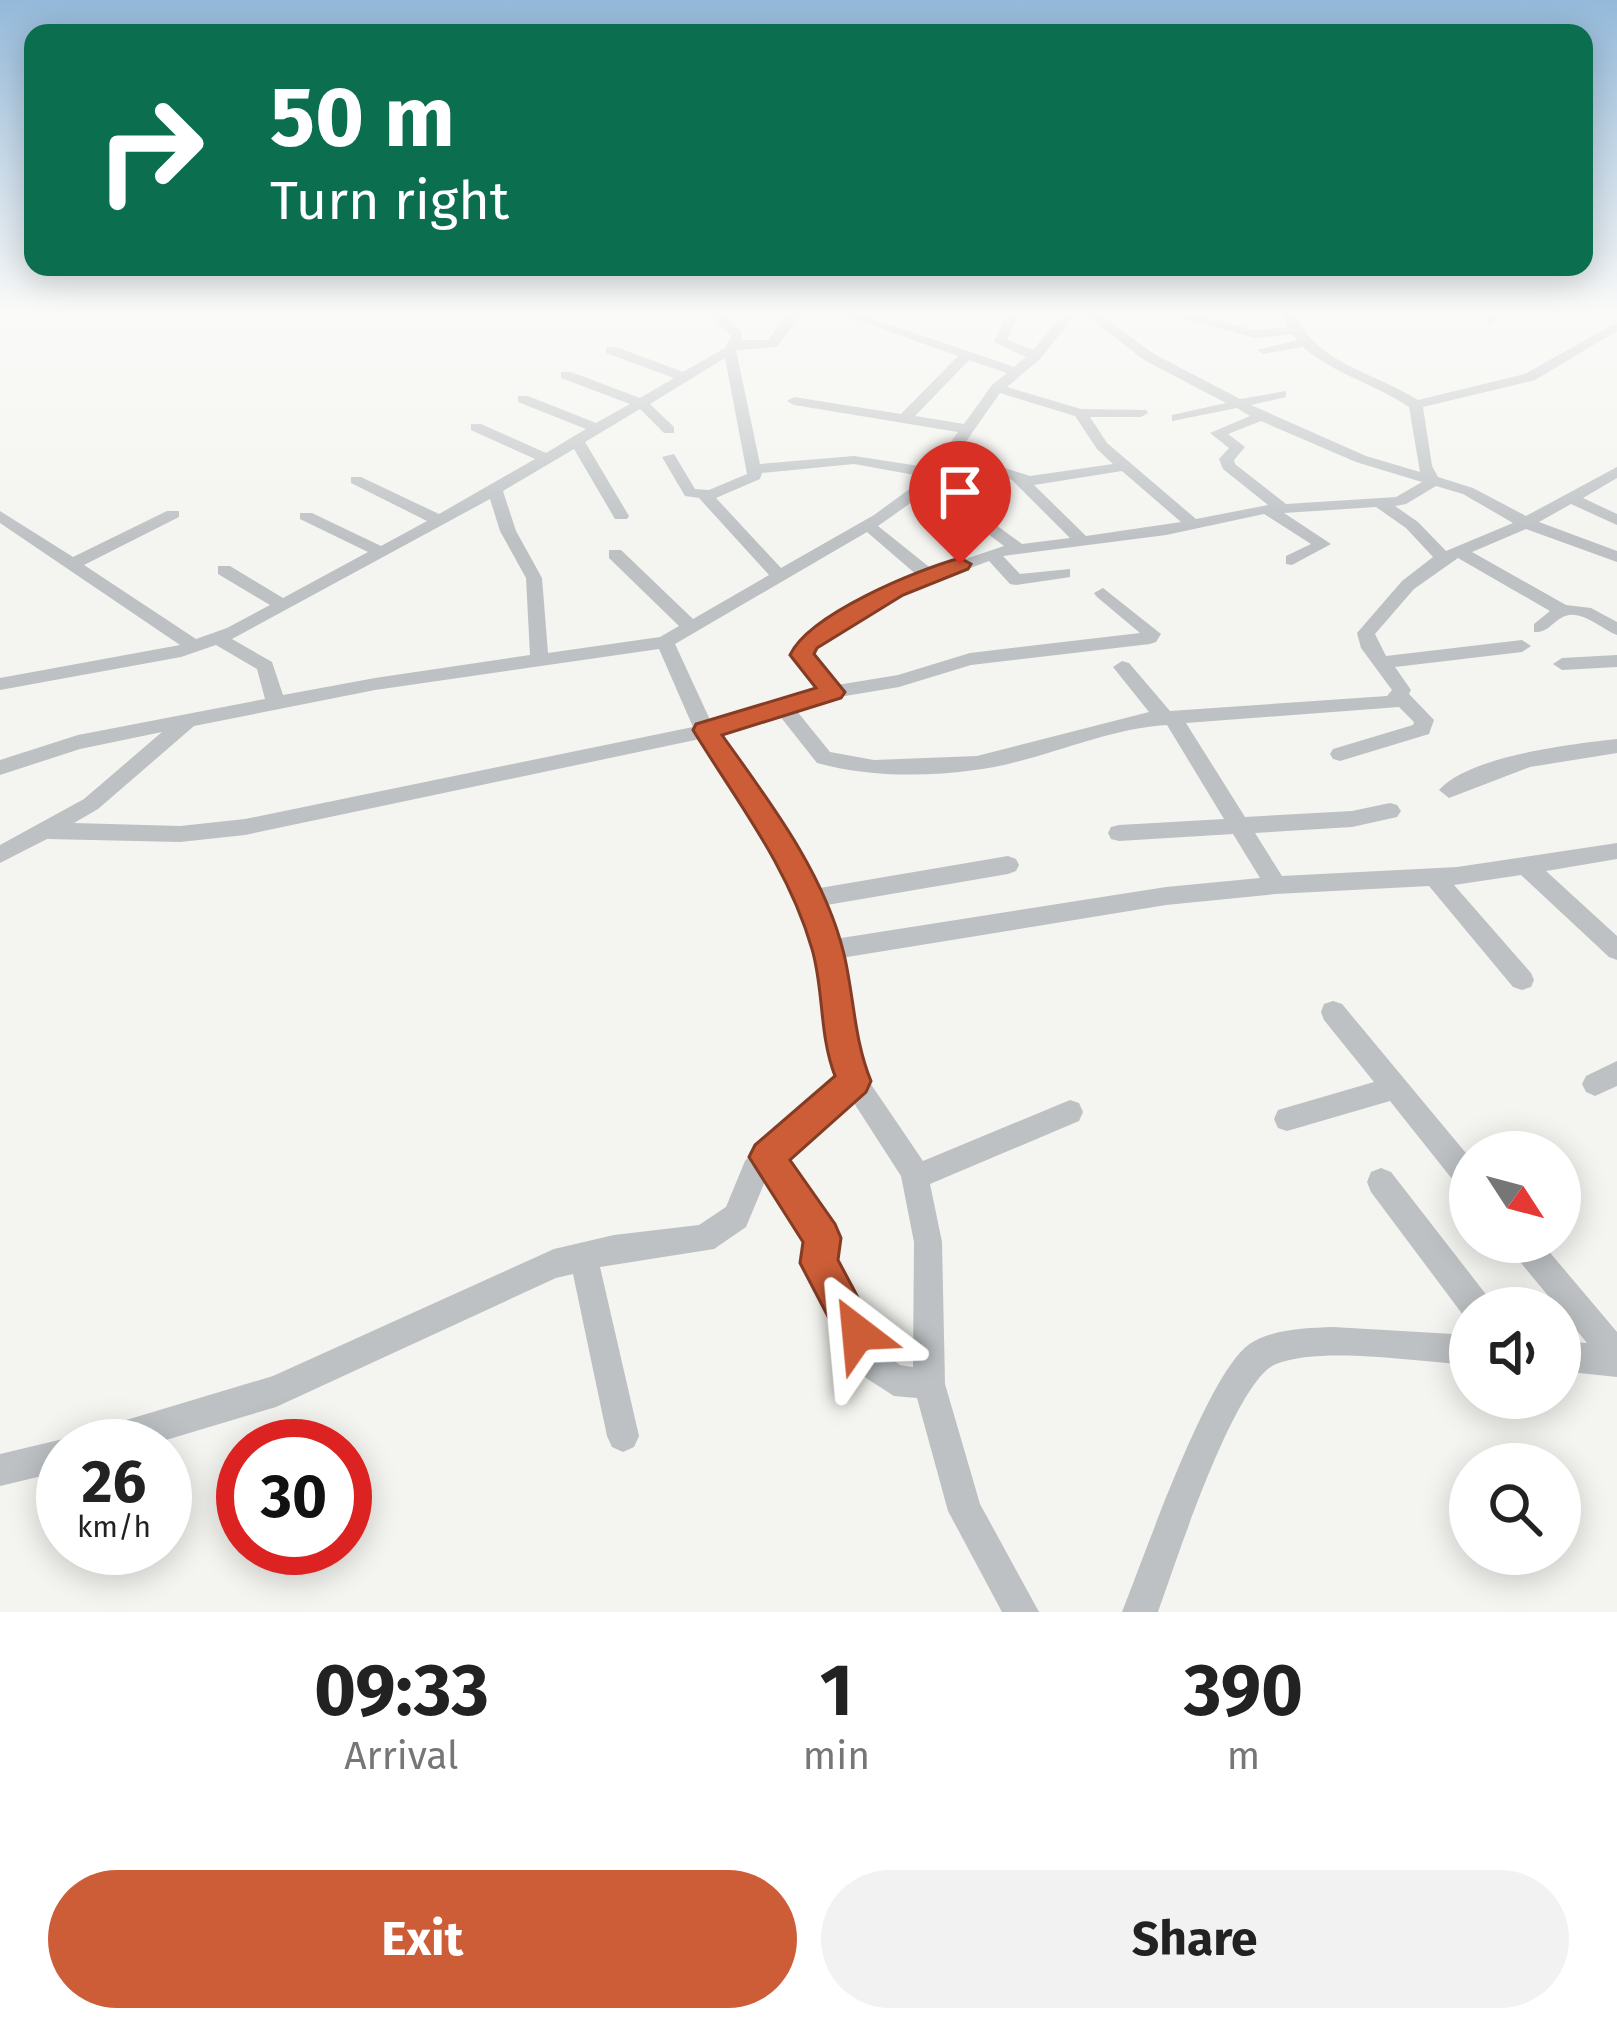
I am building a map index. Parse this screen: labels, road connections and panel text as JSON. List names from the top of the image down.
{
  "north": "bottom right",
  "page": {
    "turn": ["50 m", "Turn right"],
    "speed": "26 km/h",
    "limit": "30",
    "eta": [
      "09:33",
      "Arrival",
      "1",
      "min",
      "390",
      "m"
    ],
    "buttons": ["Exit", "Share"]
  }
}
